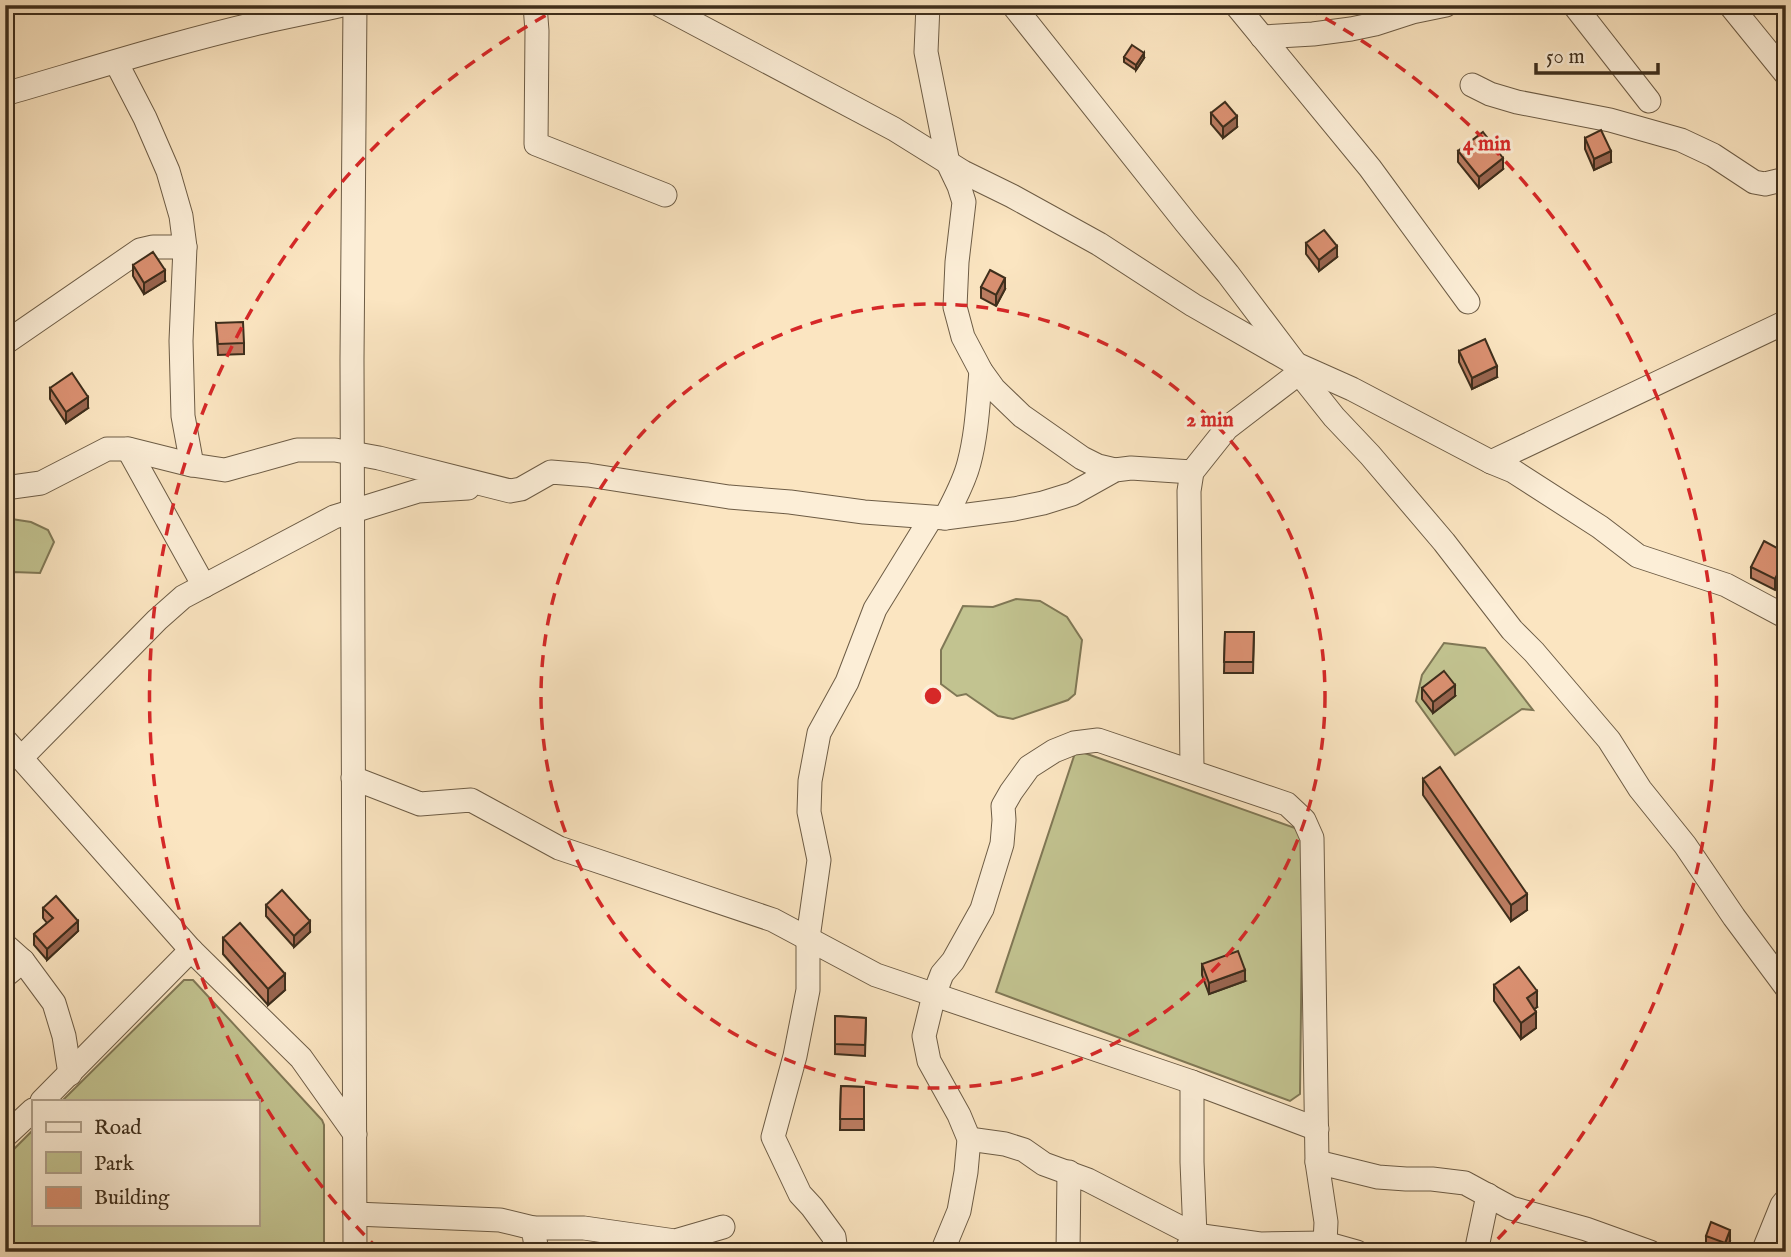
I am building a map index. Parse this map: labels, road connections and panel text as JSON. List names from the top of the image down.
{
  "legend": ["Road", "Park", "Building"],
  "scale_bar": "50 m",
  "rings": ["4 min", "2 min"]
}
